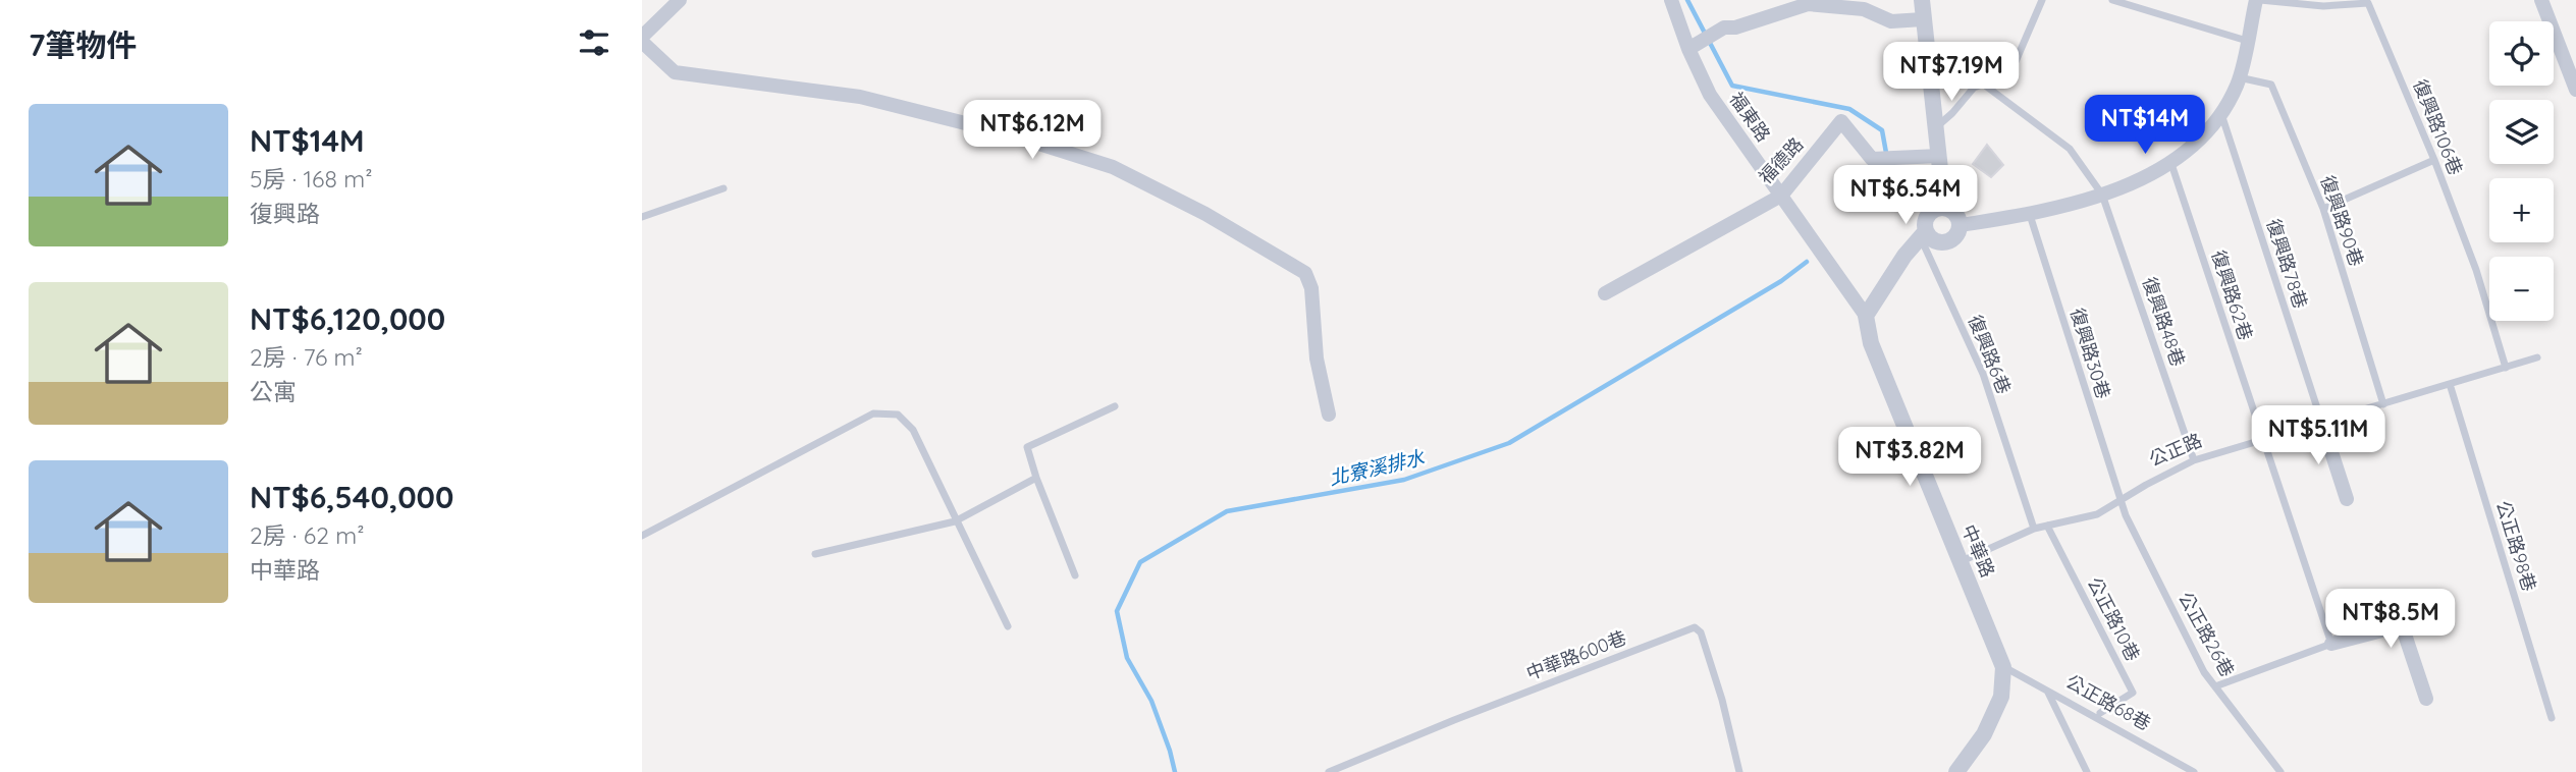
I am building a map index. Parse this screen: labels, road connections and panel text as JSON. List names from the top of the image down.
{
  "streets": {
    "street": ["福東路", "福德路", "中華路"],
    "lane": [
      "復興路106巷",
      "復興路90巷",
      "復興路78巷",
      "復興路62巷",
      "復興路48巷",
      "復興路30巷",
      "復興路6巷",
      "公正路",
      "公正路98巷",
      "公正路10巷",
      "公正路26巷",
      "中華路600巷",
      "公正路68巷"
    ]
  },
  "crossings": [
    ["福東路", "福德路"],
    ["福東路", "中華路"],
    ["復興路106巷", "公正路"],
    ["復興路90巷", "公正路"],
    ["復興路78巷", "公正路"],
    ["復興路62巷", "公正路"],
    ["復興路48巷", "公正路"],
    ["復興路30巷", "公正路"],
    ["復興路30巷", "公正路26巷"],
    ["復興路6巷", "公正路"],
    ["公正路", "公正路98巷"],
    ["公正路", "中華路"],
    ["公正路", "公正路10巷"],
    ["公正路", "公正路26巷"],
    ["中華路", "公正路68巷"]
  ],
  "water": ["北寮溪排水"],
  "page": {
    "heading": "7筆物件",
    "map_buttons": ["+", "−"],
    "price": [
      "NT$7.19M",
      "NT$14M",
      "NT$6.12M",
      "NT$6.54M",
      "NT$5.11M",
      "NT$3.82M",
      "NT$8.5M"
    ],
    "list": [
      {
        "name": "NT$14M",
        "note": "5房 · 168 m² · 復興路"
      },
      {
        "name": "NT$6,120,000",
        "note": "2房 · 76 m² · 公寓"
      },
      {
        "name": "NT$6,540,000",
        "note": "2房 · 62 m² · 中華路"
      }
    ]
  }
}
